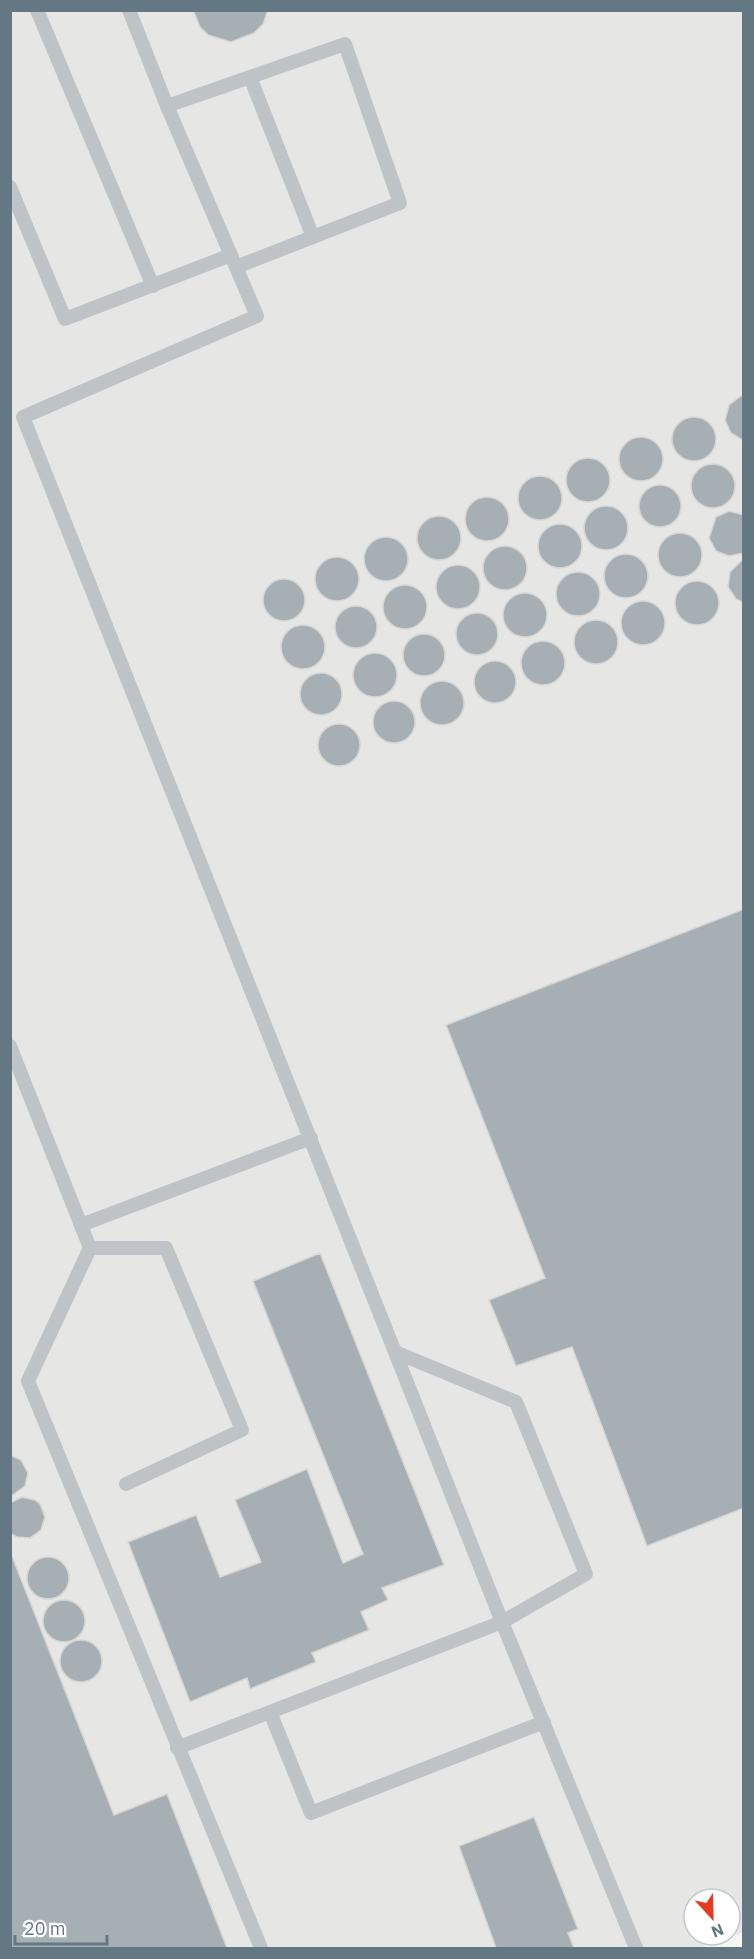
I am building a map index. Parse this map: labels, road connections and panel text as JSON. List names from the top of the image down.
{
  "scale_bar": "20 m",
  "north": "bottom"
}
